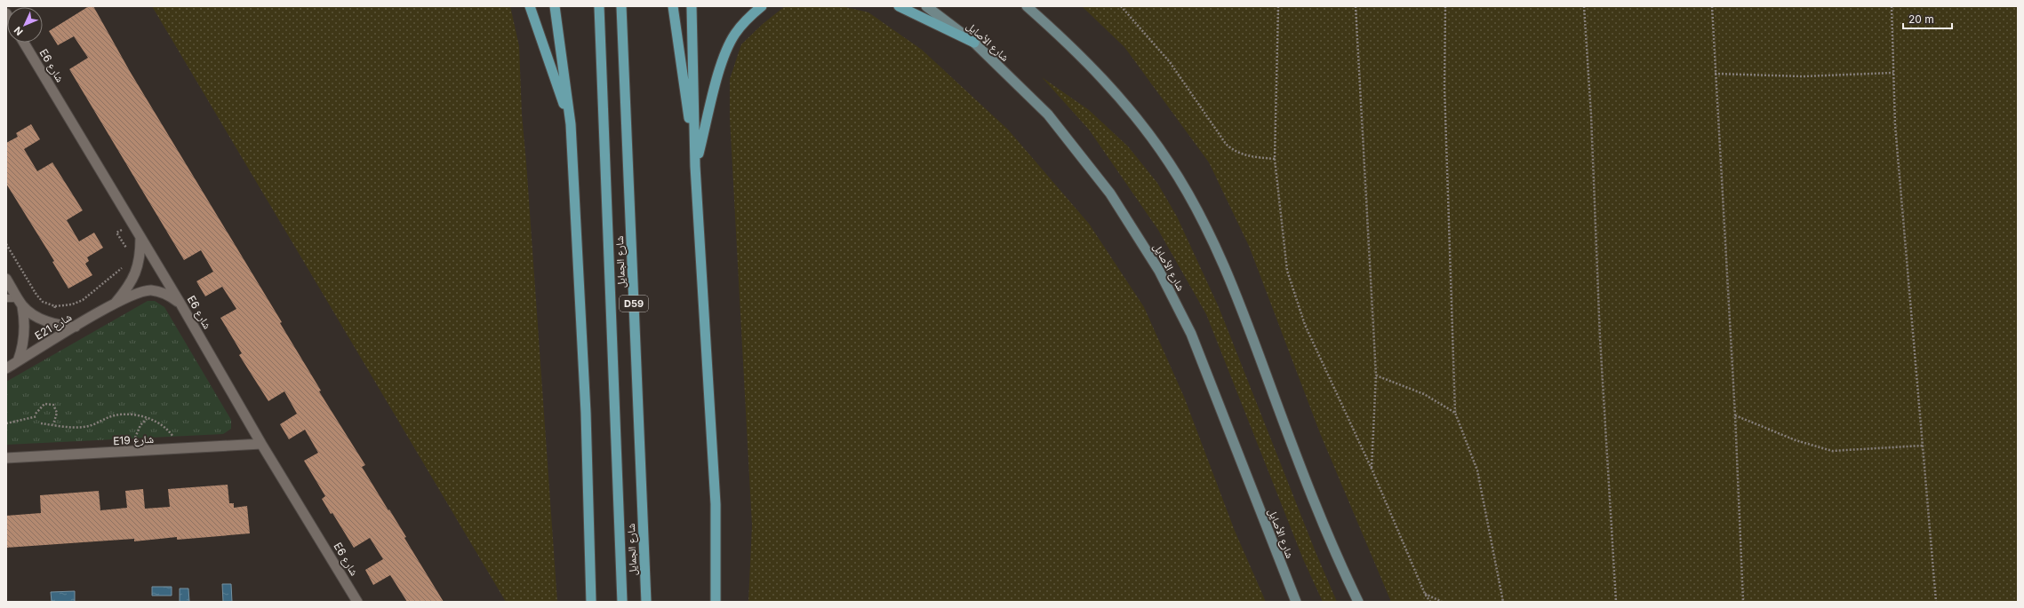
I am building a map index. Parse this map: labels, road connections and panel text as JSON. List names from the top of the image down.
{
  "streets": {
    "main road": ["شارع الأصايل", "شارع الجمايل", "D59"],
    "street": ["E6 شارع", "E21 شارع", "E19 شارع"]
  },
  "crossings": [
    ["E6 شارع", "E21 شارع"],
    ["E6 شارع", "E19 شارع"]
  ],
  "scale_bar": "20 m",
  "north": "bottom left"
}
